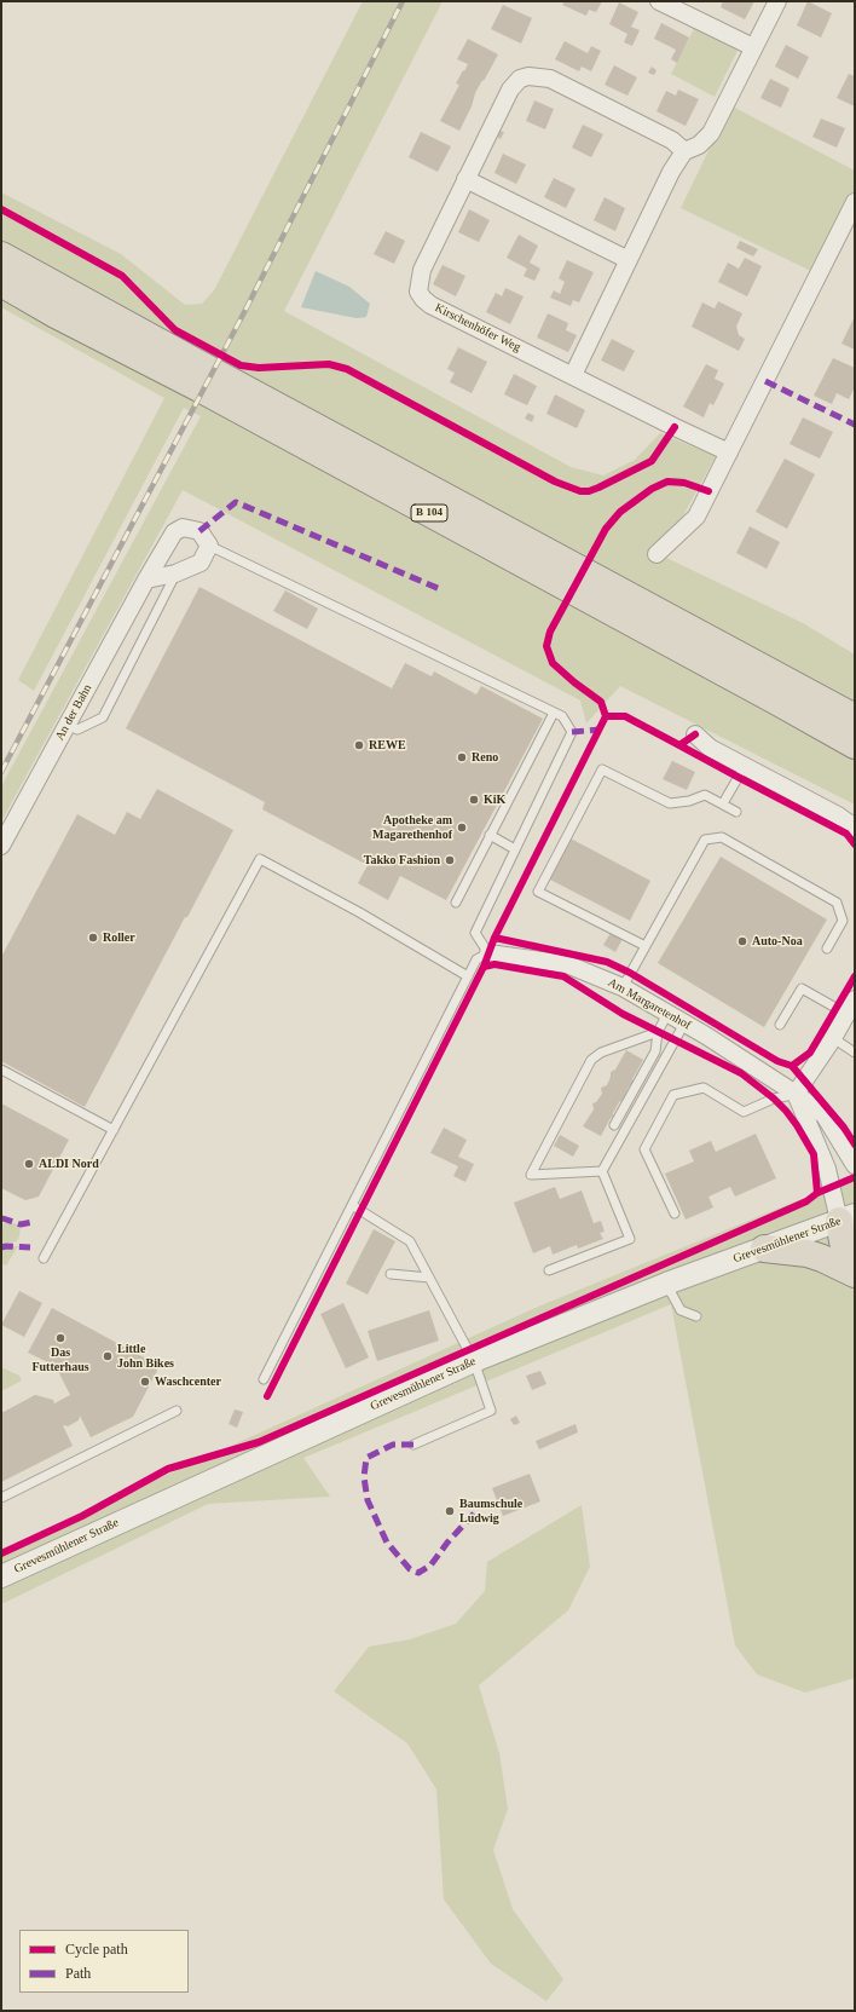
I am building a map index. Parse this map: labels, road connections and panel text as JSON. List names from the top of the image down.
{
  "streets": {
    "highway": ["B 104"],
    "street": [
      "Kirschenhöfer Weg",
      "An der Bahn",
      "Am Margaretenhof",
      "Grevesmühlener Straße"
    ]
  },
  "places": [
    "REWE",
    "Reno",
    "KiK",
    "Apotheke am Magarethenhof",
    "Takko Fashion",
    "Roller",
    "Auto-Noa",
    "ALDI Nord",
    "Das Futterhaus",
    "Little John Bikes",
    "Waschcenter",
    "Baumschule Ludwig"
  ],
  "legend": ["Cycle path", "Path"]
}
